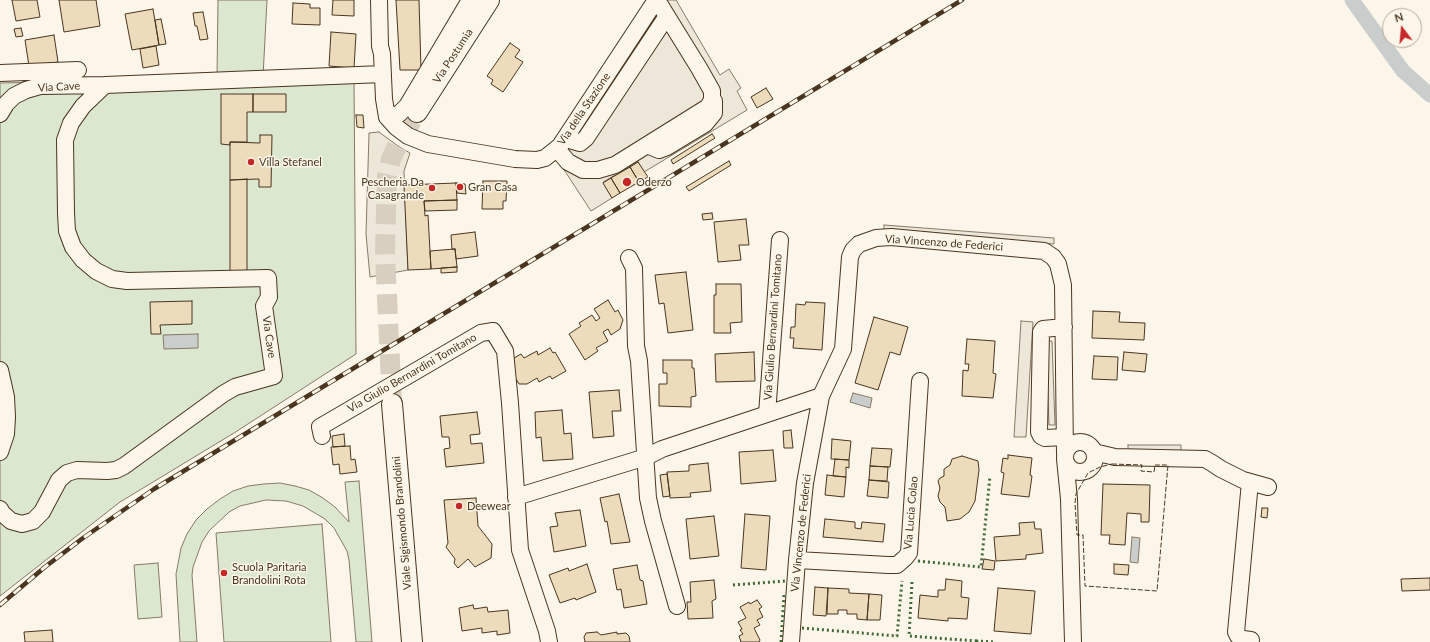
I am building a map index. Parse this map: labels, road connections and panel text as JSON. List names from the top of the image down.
{
  "streets": {
    "main road": ["Via Postumia", "Viale Sigismondo Brandolini"],
    "street": [
      "Via Cave",
      "Via della Stazione",
      "Via Vincenzo de Federici",
      "Via Giulio Bernardini Tomitano",
      "Via Lucia Colao"
    ]
  },
  "crossings": [
    ["Via Vincenzo de Federici", "Via Giulio Bernardini Tomitano"],
    ["Via Vincenzo de Federici", "Via Lucia Colao"]
  ],
  "places": [
    "Villa Stefanel",
    "Oderzo",
    "Gran Casa",
    "Pescheria Da Casagrande",
    "Deewear",
    "Scuola Paritaria Brandolini Rota"
  ],
  "north": "top"
}
